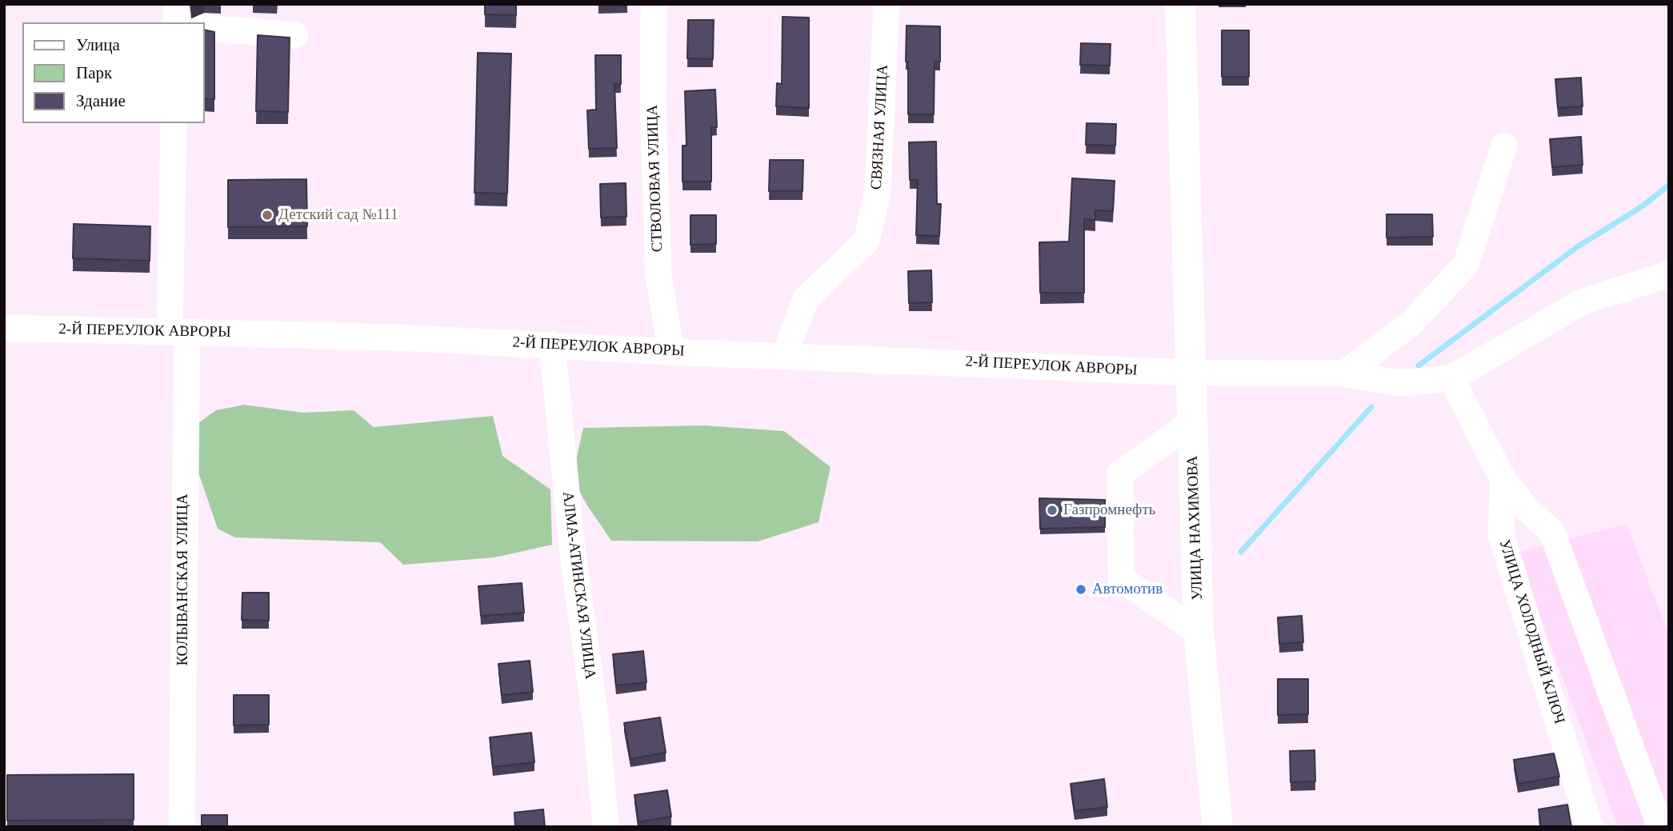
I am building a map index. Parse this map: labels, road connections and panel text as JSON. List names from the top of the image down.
{
  "streets": {
    "main road": ["УЛИЦА НАХИМОВА"],
    "street": [
      "СВЯЗНАЯ УЛИЦА",
      "СТВОЛОВАЯ УЛИЦА",
      "2-Й ПЕРЕУЛОК АВРОРЫ",
      "КОЛЫВАНСКАЯ УЛИЦА",
      "АЛМА-АТИНСКАЯ УЛИЦА",
      "УЛИЦА ХОЛОДНЫЙ КЛЮЧ"
    ]
  },
  "crossings": [
    ["СВЯЗНАЯ УЛИЦА", "2-Й ПЕРЕУЛОК АВРОРЫ"],
    ["СТВОЛОВАЯ УЛИЦА", "2-Й ПЕРЕУЛОК АВРОРЫ"],
    ["2-Й ПЕРЕУЛОК АВРОРЫ", "УЛИЦА НАХИМОВА"],
    ["2-Й ПЕРЕУЛОК АВРОРЫ", "КОЛЫВАНСКАЯ УЛИЦА"],
    ["2-Й ПЕРЕУЛОК АВРОРЫ", "АЛМА-АТИНСКАЯ УЛИЦА"],
    ["2-Й ПЕРЕУЛОК АВРОРЫ", "УЛИЦА ХОЛОДНЫЙ КЛЮЧ"]
  ],
  "places": ["Детский сад №111", "Газпромнефть", "Автомотив"],
  "legend": ["Улица", "Парк", "Здание"]
}
